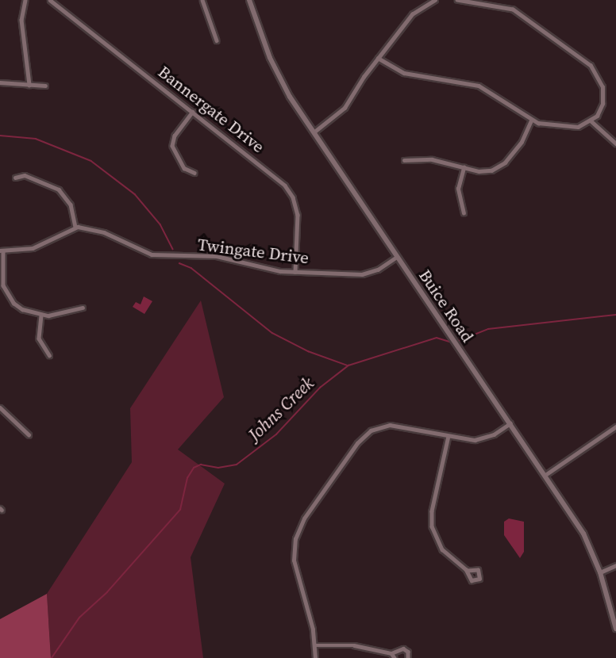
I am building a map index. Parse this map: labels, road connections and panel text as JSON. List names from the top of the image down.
{
  "streets": {
    "street": ["Bannergate Drive", "Twingate Drive", "Buice Road"]
  },
  "crossings": [
    ["Bannergate Drive", "Twingate Drive"],
    ["Twingate Drive", "Buice Road"]
  ],
  "water": ["Johns Creek"]
}
